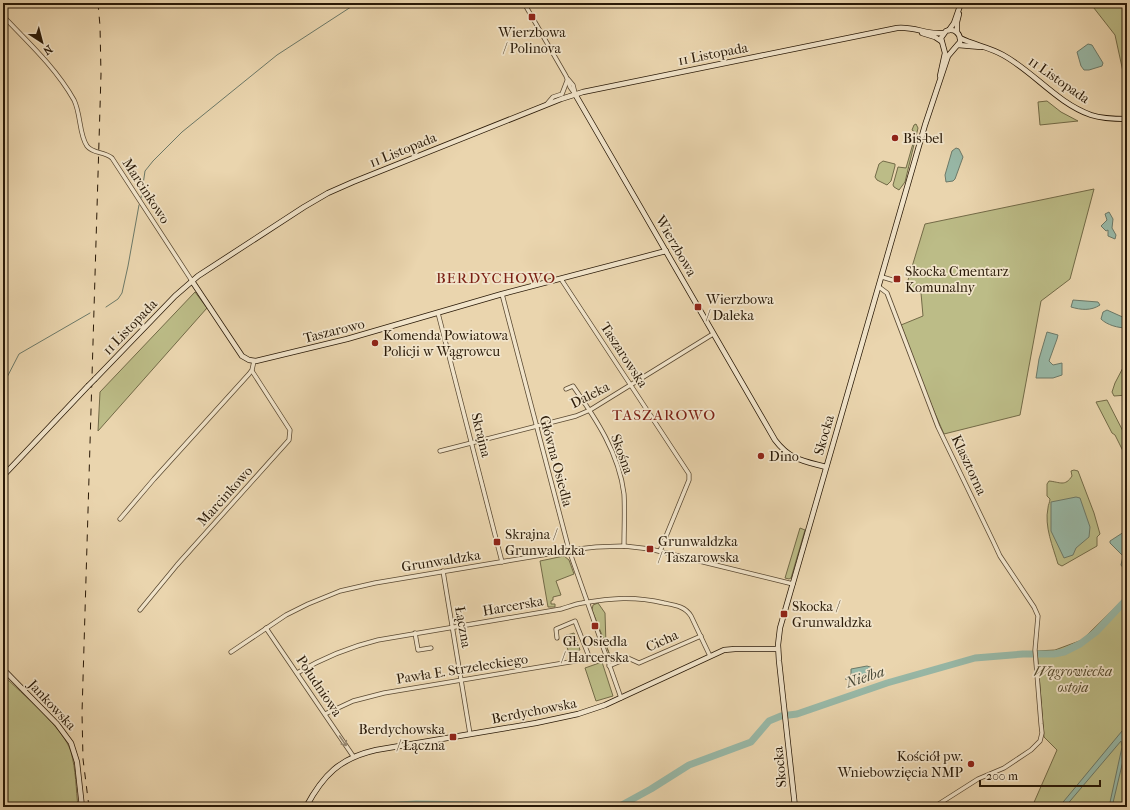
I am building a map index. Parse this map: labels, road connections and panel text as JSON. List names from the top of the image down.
{
  "streets": {
    "street": [
      "11 Listopada",
      "Marcinkowo",
      "Wierzbowa",
      "Taszarowo",
      "Taszarowska",
      "Daleka",
      "Skrajna",
      "Skocka",
      "Skośna",
      "Główna Osiedla",
      "Klasztorna",
      "Grunwaldzka",
      "Harcerska",
      "Łączna",
      "Cicha",
      "Pawła E. Strzeleckiego",
      "Południowa",
      "Jankowska",
      "Berdychowska"
    ]
  },
  "crossings": [
    ["11 Listopada", "Marcinkowo"],
    ["11 Listopada", "Wierzbowa"],
    ["11 Listopada", "Skocka"],
    ["Marcinkowo", "Taszarowo"],
    ["Wierzbowa", "Taszarowo"],
    ["Wierzbowa", "Daleka"],
    ["Wierzbowa", "Skocka"],
    ["Taszarowo", "Taszarowska"],
    ["Taszarowo", "Skrajna"],
    ["Taszarowo", "Główna Osiedla"],
    ["Taszarowska", "Daleka"],
    ["Taszarowska", "Grunwaldzka"],
    ["Daleka", "Skrajna"],
    ["Daleka", "Skośna"],
    ["Daleka", "Główna Osiedla"],
    ["Skrajna", "Grunwaldzka"],
    ["Skocka", "Klasztorna"],
    ["Skocka", "Grunwaldzka"],
    ["Skocka", "Berdychowska"],
    ["Skośna", "Grunwaldzka"],
    ["Główna Osiedla", "Grunwaldzka"],
    ["Główna Osiedla", "Harcerska"],
    ["Główna Osiedla", "Cicha"],
    ["Główna Osiedla", "Pawła E. Strzeleckiego"],
    ["Główna Osiedla", "Berdychowska"],
    ["Grunwaldzka", "Łączna"],
    ["Grunwaldzka", "Południowa"],
    ["Harcerska", "Łączna"],
    ["Harcerska", "Cicha"],
    ["Harcerska", "Południowa"],
    ["Harcerska", "Berdychowska"],
    ["Łączna", "Pawła E. Strzeleckiego"],
    ["Łączna", "Berdychowska"],
    ["Pawła E. Strzeleckiego", "Południowa"],
    ["Południowa", "Berdychowska"]
  ],
  "districts": ["BERDYCHOWO", "TASZAROWO"],
  "water": ["Nielba"],
  "parks": ["Wągrowiecka ostoja"],
  "places": {
    "transit": [
      "Wierzbowa / Polinova",
      "Skocka Cmentarz Komunalny",
      "Wierzbowa / Daleka",
      "Skrajna / Grunwaldzka",
      "Grunwaldzka / Taszarowska",
      "Skocka / Grunwaldzka",
      "Gł. Osiedla / Harcerska",
      "Berdychowska / Łączna"
    ],
    "other": [
      "Bis-bel",
      "Komenda Powiatowa Policji w Wągrowcu",
      "Dino",
      "Kościół pw. Wniebowzięcia NMP"
    ]
  },
  "scale_bar": "200 m",
  "north": "bottom right"
}
